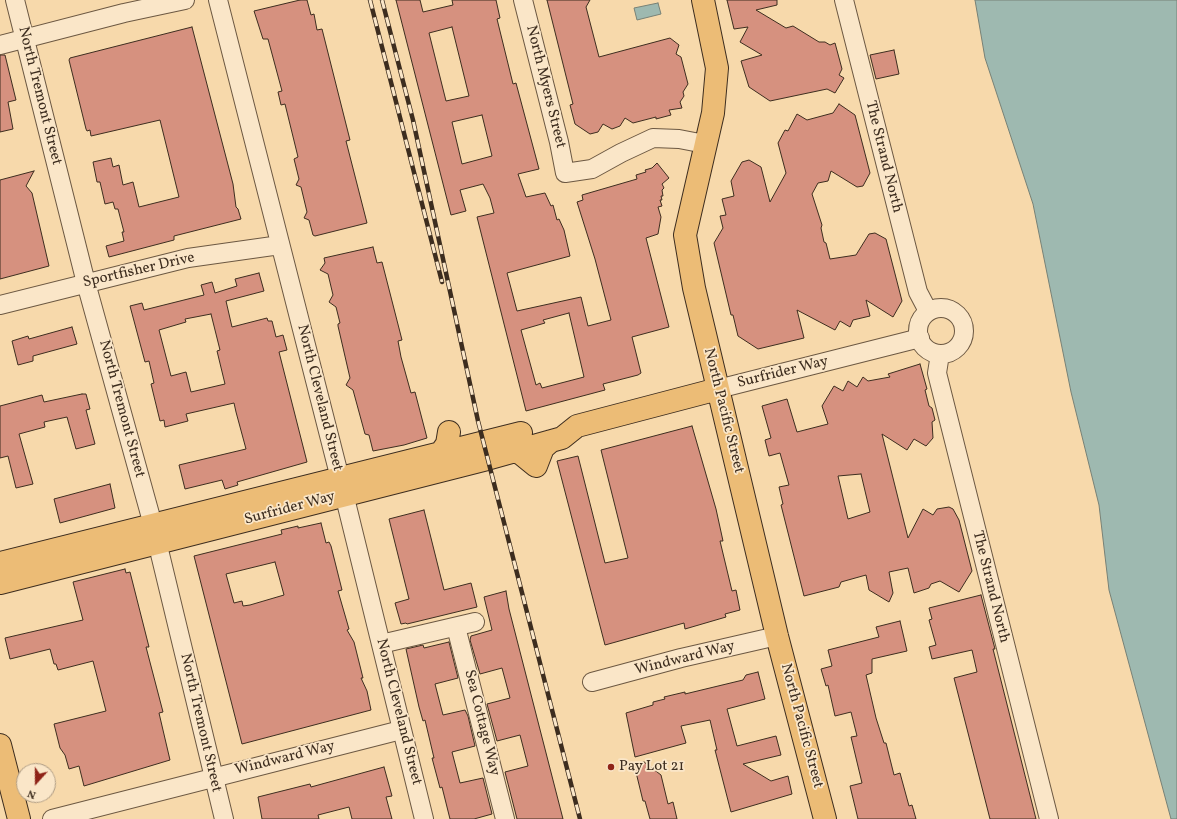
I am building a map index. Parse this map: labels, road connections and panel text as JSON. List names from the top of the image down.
{
  "streets": {
    "main road": ["Surfrider Way", "North Pacific Street"],
    "street": [
      "North Myers Street",
      "North Tremont Street",
      "The Strand North",
      "Sportfisher Drive",
      "North Cleveland Street",
      "Windward Way",
      "Sea Cottage Way"
    ]
  },
  "crossings": [
    ["North Myers Street", "North Pacific Street"],
    ["North Tremont Street", "Sportfisher Drive"],
    ["North Tremont Street", "Surfrider Way"],
    ["North Tremont Street", "Windward Way"],
    ["The Strand North", "Surfrider Way"],
    ["Sportfisher Drive", "North Cleveland Street"],
    ["Surfrider Way", "North Cleveland Street"],
    ["Surfrider Way", "North Pacific Street"],
    ["North Cleveland Street", "Windward Way"],
    ["North Pacific Street", "Windward Way"]
  ],
  "places": ["Pay Lot 21"],
  "north": "bottom"
}
